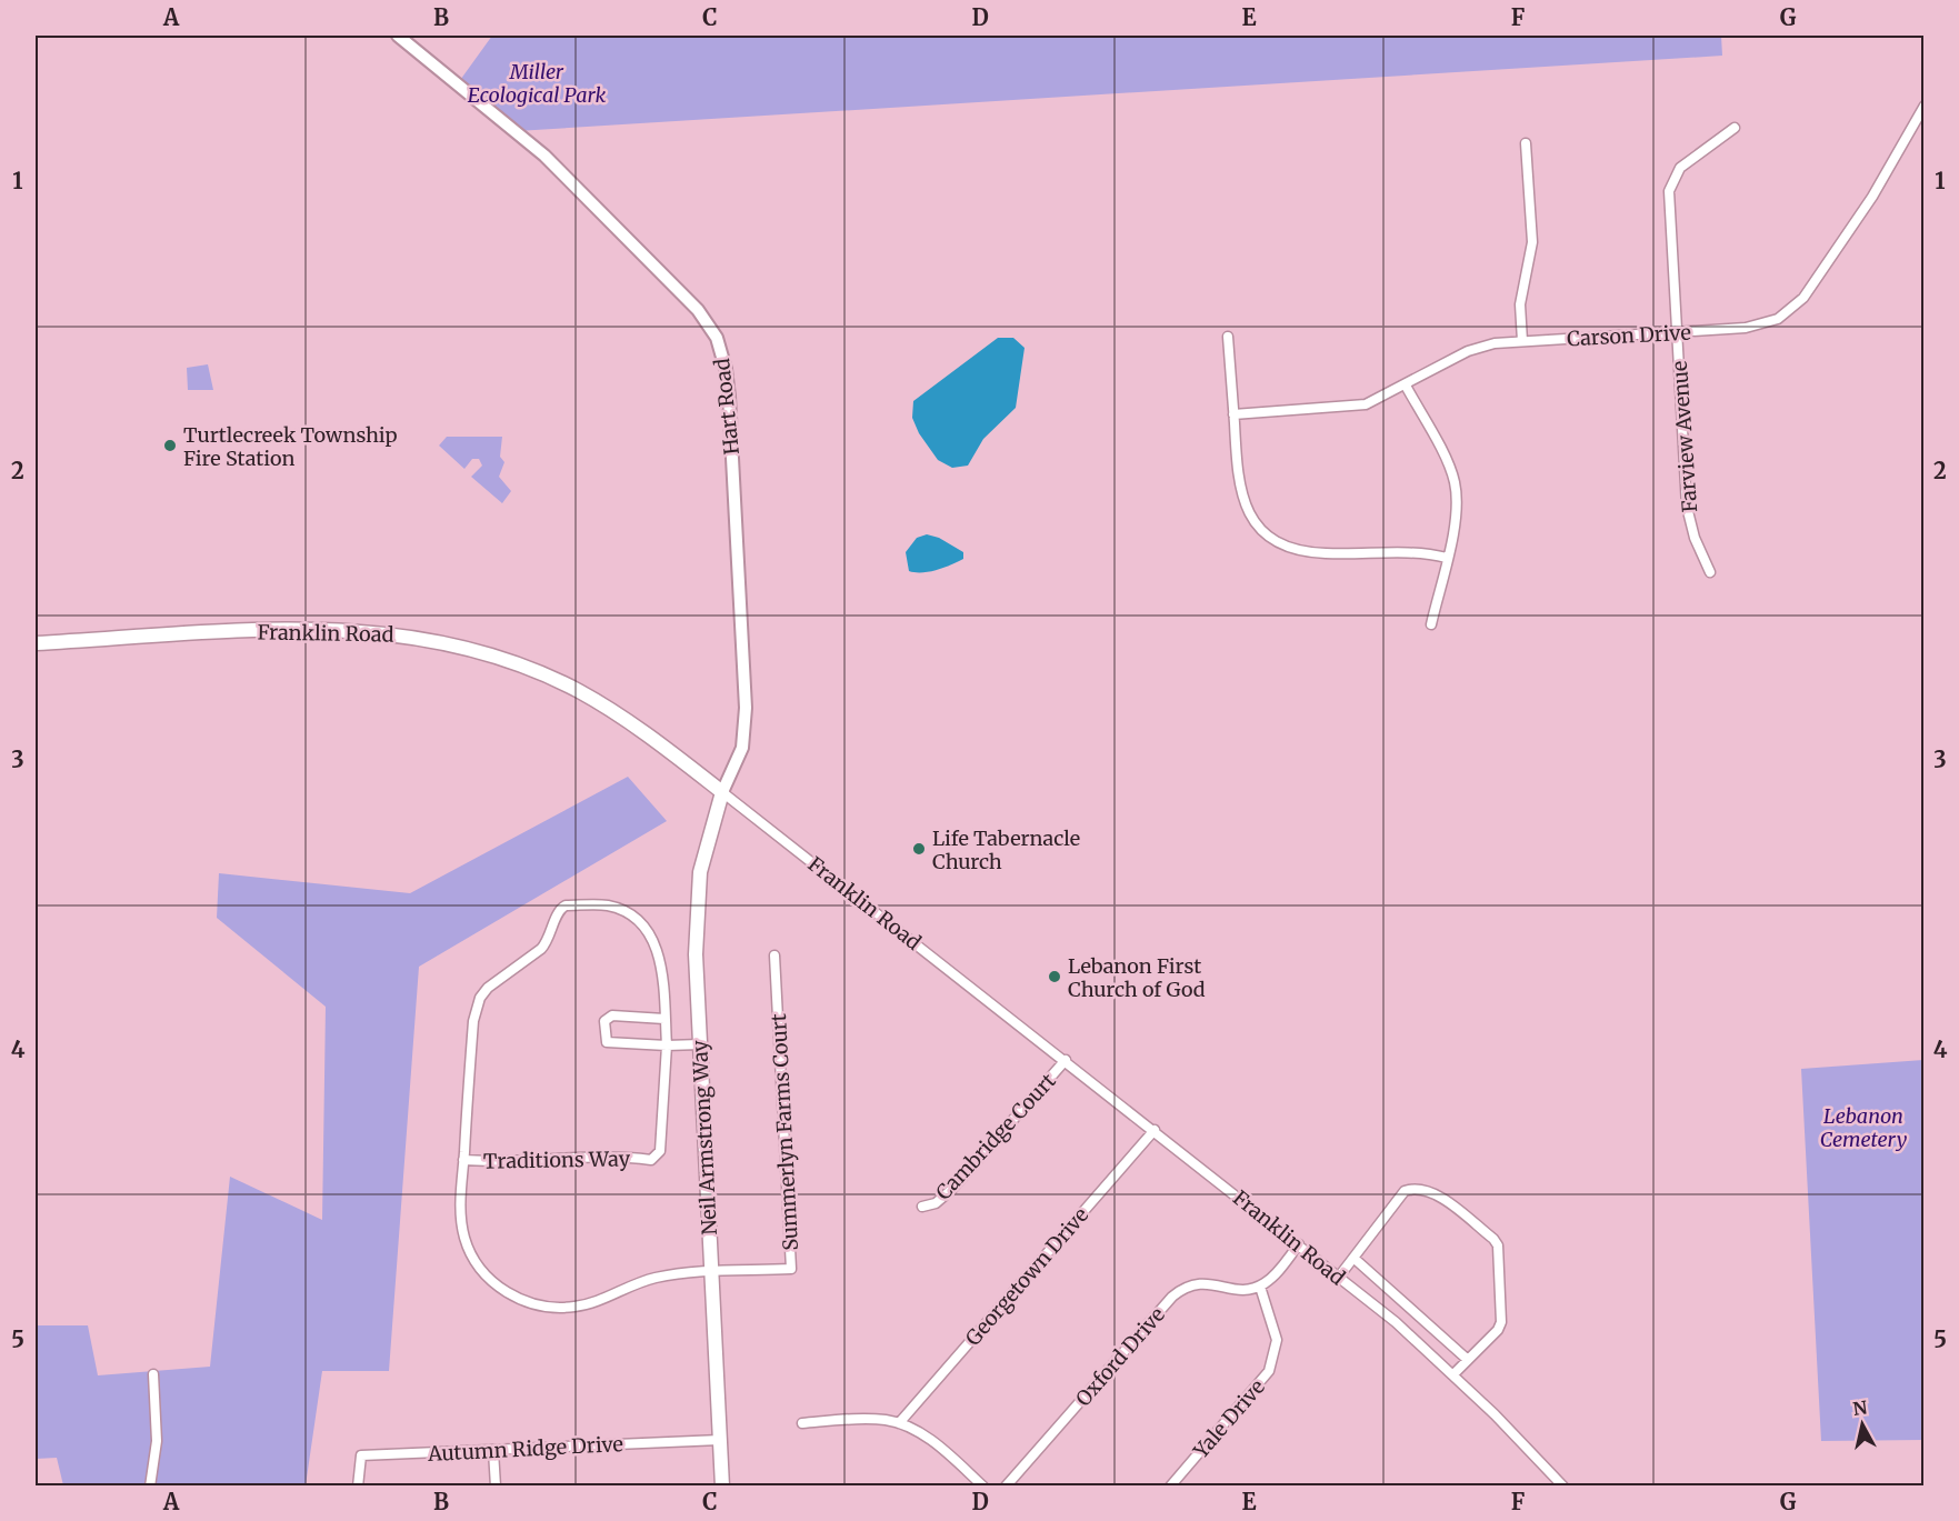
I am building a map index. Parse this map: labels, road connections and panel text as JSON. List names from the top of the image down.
{
  "streets": {
    "main road": ["Franklin Road", "Neil Armstrong Way"],
    "street": [
      "Carson Drive",
      "Hart Road",
      "Farview Avenue",
      "Summerlyn Farms Court",
      "Cambridge Court",
      "Traditions Way",
      "Georgetown Drive",
      "Oxford Drive",
      "Yale Drive",
      "Autumn Ridge Drive"
    ]
  },
  "crossings": [
    ["Carson Drive", "Farview Avenue"],
    ["Hart Road", "Franklin Road"],
    ["Hart Road", "Neil Armstrong Way"],
    ["Franklin Road", "Cambridge Court"],
    ["Franklin Road", "Neil Armstrong Way"],
    ["Franklin Road", "Georgetown Drive"],
    ["Summerlyn Farms Court", "Neil Armstrong Way"],
    ["Summerlyn Farms Court", "Traditions Way"],
    ["Neil Armstrong Way", "Traditions Way"],
    ["Neil Armstrong Way", "Autumn Ridge Drive"],
    ["Oxford Drive", "Yale Drive"]
  ],
  "parks": ["Miller Ecological Park", "Lebanon Cemetery"],
  "places": ["Turtlecreek Township Fire Station", "Life Tabernacle Church", "Lebanon First Church of God"],
  "north": "top",
  "grid": {
    "columns": [
      "A",
      "B",
      "C",
      "D",
      "E",
      "F",
      "G"
    ],
    "rows": [
      "1",
      "2",
      "3",
      "4",
      "5"
    ]
  }
}
